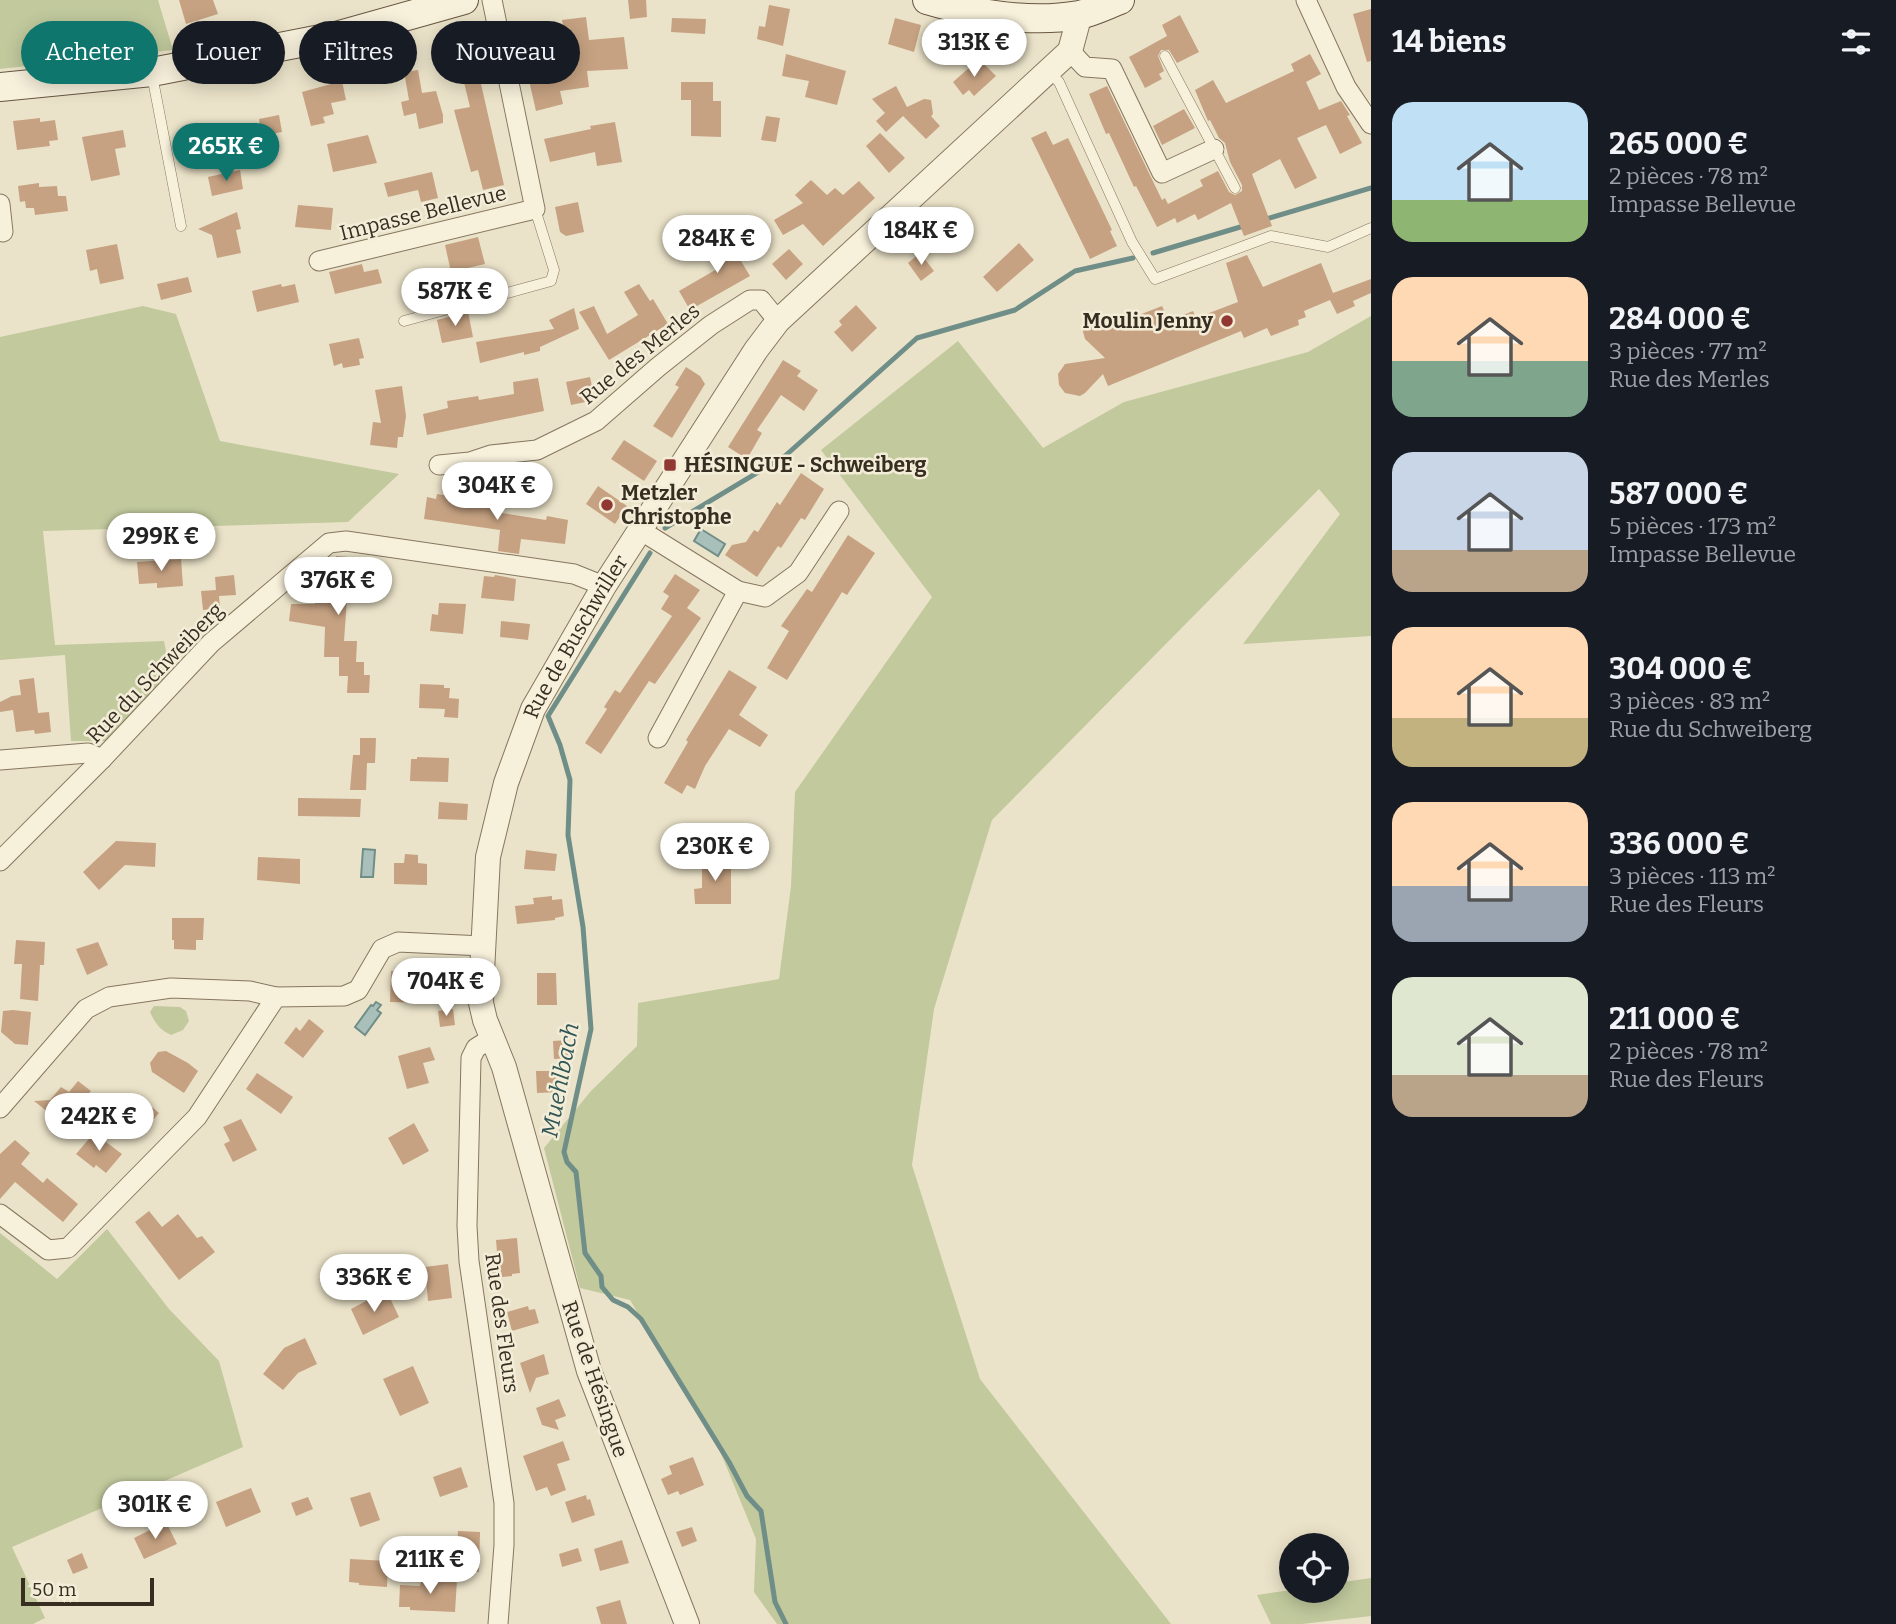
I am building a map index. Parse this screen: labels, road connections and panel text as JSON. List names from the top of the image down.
{
  "streets": {
    "street": [
      "Impasse Bellevue",
      "Rue des Merles",
      "Rue de Buschwiller",
      "Rue du Schweiberg",
      "Rue des Fleurs",
      "Rue de Hésingue"
    ]
  },
  "crossings": [
    ["Rue des Merles", "Rue de Buschwiller"],
    ["Rue de Buschwiller", "Rue du Schweiberg"],
    ["Rue de Buschwiller", "Rue des Fleurs"],
    ["Rue de Buschwiller", "Rue de Hésingue"]
  ],
  "water": ["Muehlbach"],
  "places": {
    "other": ["Moulin Jenny", "Metzler Christophe"],
    "transit": ["HÉSINGUE - Schweiberg"]
  },
  "scale_bar": "50 m",
  "page": {
    "heading": "14 biens",
    "price": [
      "313K €",
      "265K €",
      "184K €",
      "284K €",
      "587K €",
      "304K €",
      "299K €",
      "376K €",
      "230K €",
      "704K €",
      "242K €",
      "336K €",
      "301K €",
      "211K €"
    ],
    "chip": [
      "Acheter",
      "Louer",
      "Filtres",
      "Nouveau"
    ],
    "list": [
      {
        "name": "265 000 €",
        "note": "2 pièces · 78 m² · Impasse Bellevue"
      },
      {
        "name": "284 000 €",
        "note": "3 pièces · 77 m² · Rue des Merles"
      },
      {
        "name": "587 000 €",
        "note": "5 pièces · 173 m² · Impasse Bellevue"
      },
      {
        "name": "304 000 €",
        "note": "3 pièces · 83 m² · Rue du Schweiberg"
      },
      {
        "name": "336 000 €",
        "note": "3 pièces · 113 m² · Rue des Fleurs"
      },
      {
        "name": "211 000 €",
        "note": "2 pièces · 78 m² · Rue des Fleurs"
      }
    ],
    "scale": "50 m"
  }
}
